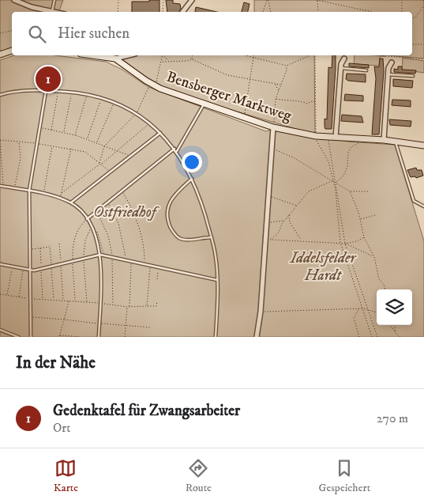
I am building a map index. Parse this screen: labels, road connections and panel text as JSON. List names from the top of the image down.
{
  "streets": {
    "street": ["Bensberger Marktweg"]
  },
  "parks": ["Ostfriedhof", "Iddelsfelder Hardt"],
  "page": {
    "search": "Hier suchen",
    "pins": "1",
    "heading": "In der Nähe",
    "list": [
      {
        "mark": "1",
        "name": "Gedenktafel für Zwangsarbeiter",
        "note": "Ort",
        "value": "270 m"
      }
    ],
    "nav": ["Karte", "Route", "Gespeichert"]
  }
}
